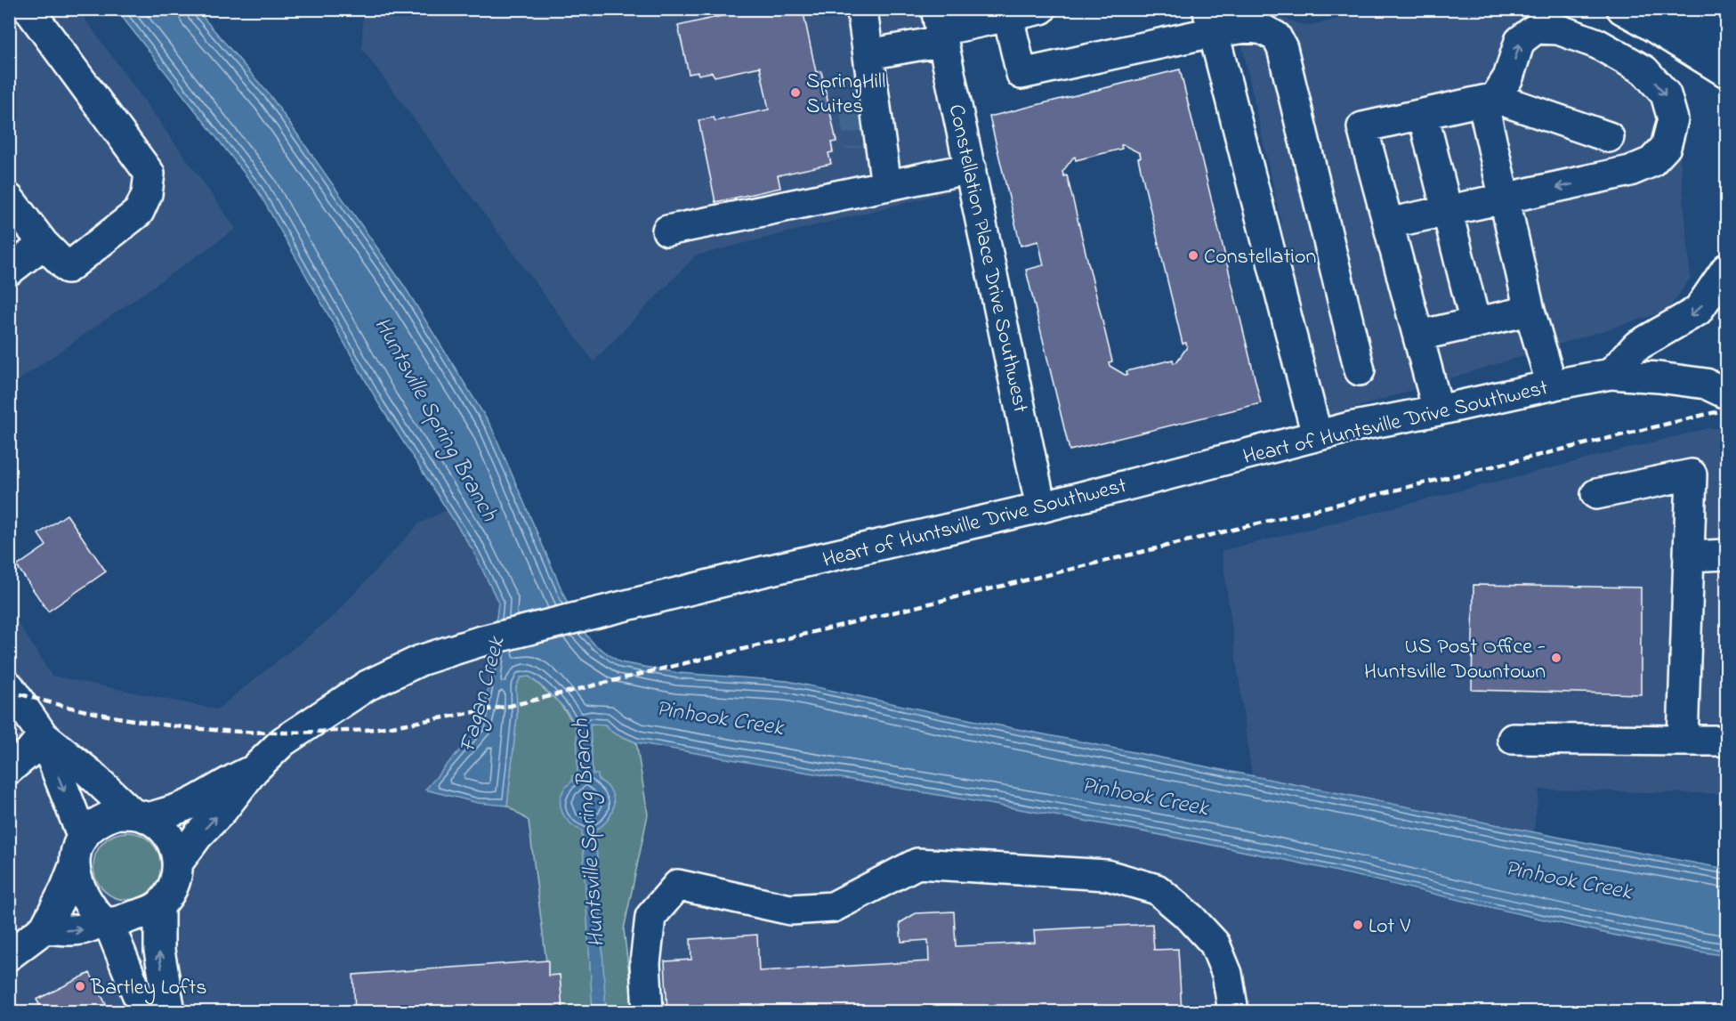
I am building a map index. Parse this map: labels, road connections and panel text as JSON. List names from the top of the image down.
{
  "streets": {
    "main road": ["Constellation Place Drive Southwest", "Heart of Huntsville Drive Southwest"]
  },
  "crossings": [
    ["Constellation Place Drive Southwest", "Heart of Huntsville Drive Southwest"]
  ],
  "water": ["Huntsville Spring Branch", "Fagan Creek", "Pinhook Creek"],
  "places": [
    "SpringHill Suites",
    "Constellation",
    "US Post Office - Huntsville Downtown",
    "Lot V",
    "Bartley Lofts"
  ]
}
